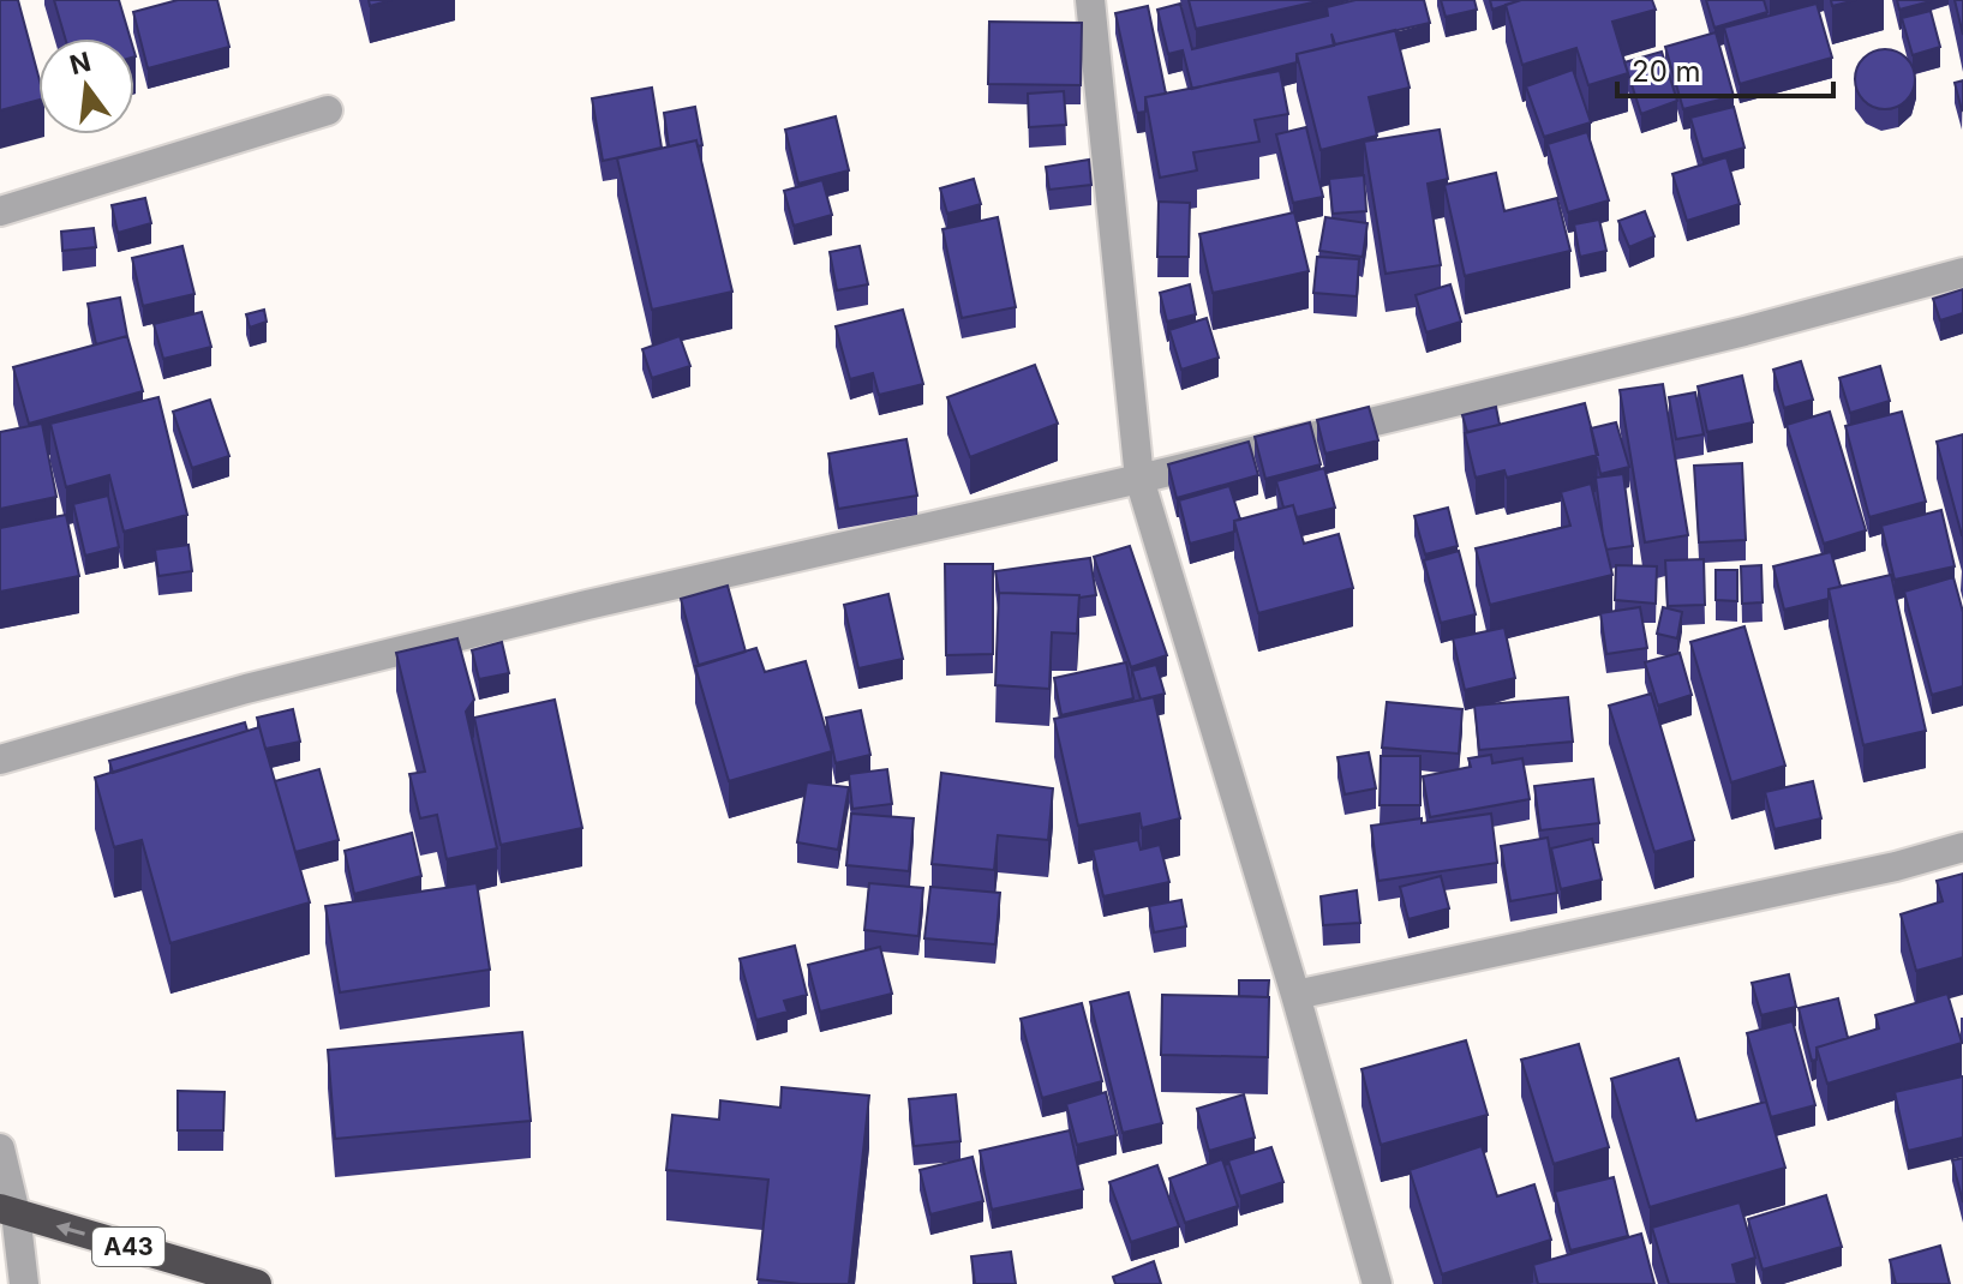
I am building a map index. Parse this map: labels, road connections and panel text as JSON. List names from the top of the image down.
{
  "streets": {
    "highway": ["A43"]
  },
  "scale_bar": "20 m",
  "north": "top"
}
